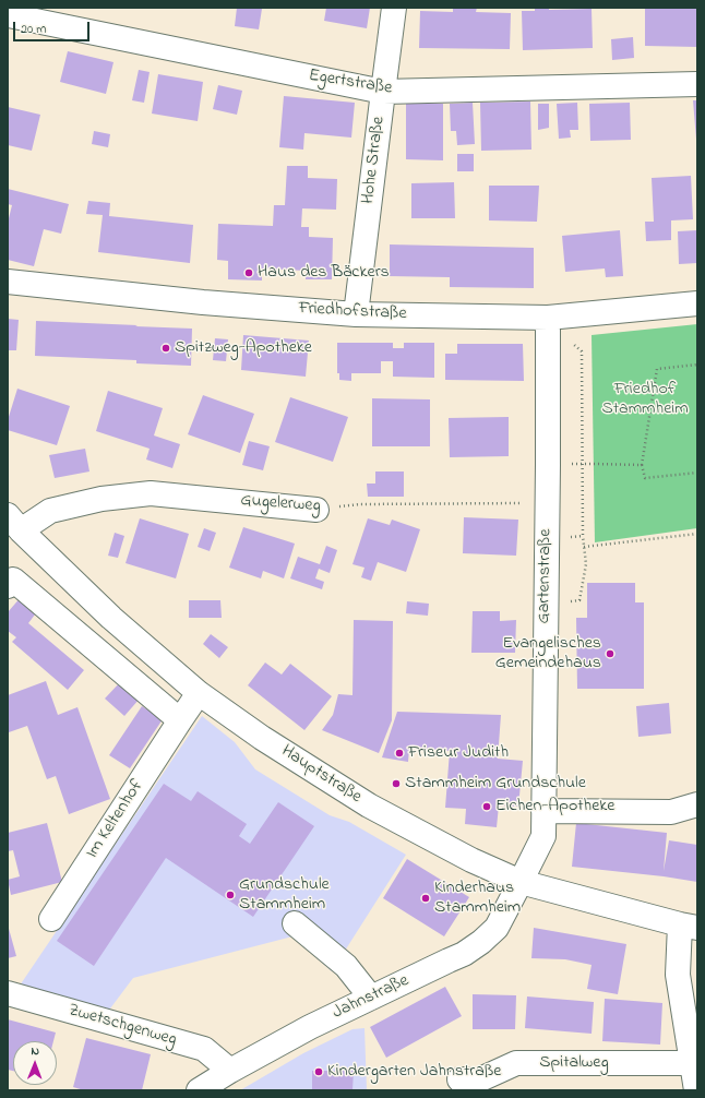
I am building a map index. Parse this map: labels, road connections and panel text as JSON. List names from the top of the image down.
{
  "streets": {
    "street": [
      "Egertstraße",
      "Hohe Straße",
      "Friedhofstraße",
      "Gugelerweg",
      "Gartenstraße",
      "Hauptstraße",
      "Im Keltenhof",
      "Jahnstraße",
      "Zwetschgenweg",
      "Spitalweg"
    ]
  },
  "crossings": [
    ["Egertstraße", "Hohe Straße"],
    ["Hohe Straße", "Friedhofstraße"],
    ["Friedhofstraße", "Gartenstraße"],
    ["Gugelerweg", "Gartenstraße"],
    ["Gugelerweg", "Hauptstraße"],
    ["Gartenstraße", "Hauptstraße"],
    ["Gartenstraße", "Jahnstraße"],
    ["Hauptstraße", "Im Keltenhof"],
    ["Hauptstraße", "Jahnstraße"],
    ["Jahnstraße", "Zwetschgenweg"]
  ],
  "parks": ["Friedhof Stammheim"],
  "places": [
    "Haus des Bäckers",
    "Spitzweg-Apotheke",
    "Evangelisches Gemeindehaus",
    "Friseur Judith",
    "Stammheim Grundschule",
    "Eichen-Apotheke",
    "Grundschule Stammheim",
    "Kinderhaus Stammheim",
    "Kindergarten Jahnstraße"
  ],
  "scale_bar": "20 m",
  "north": "top"
}
